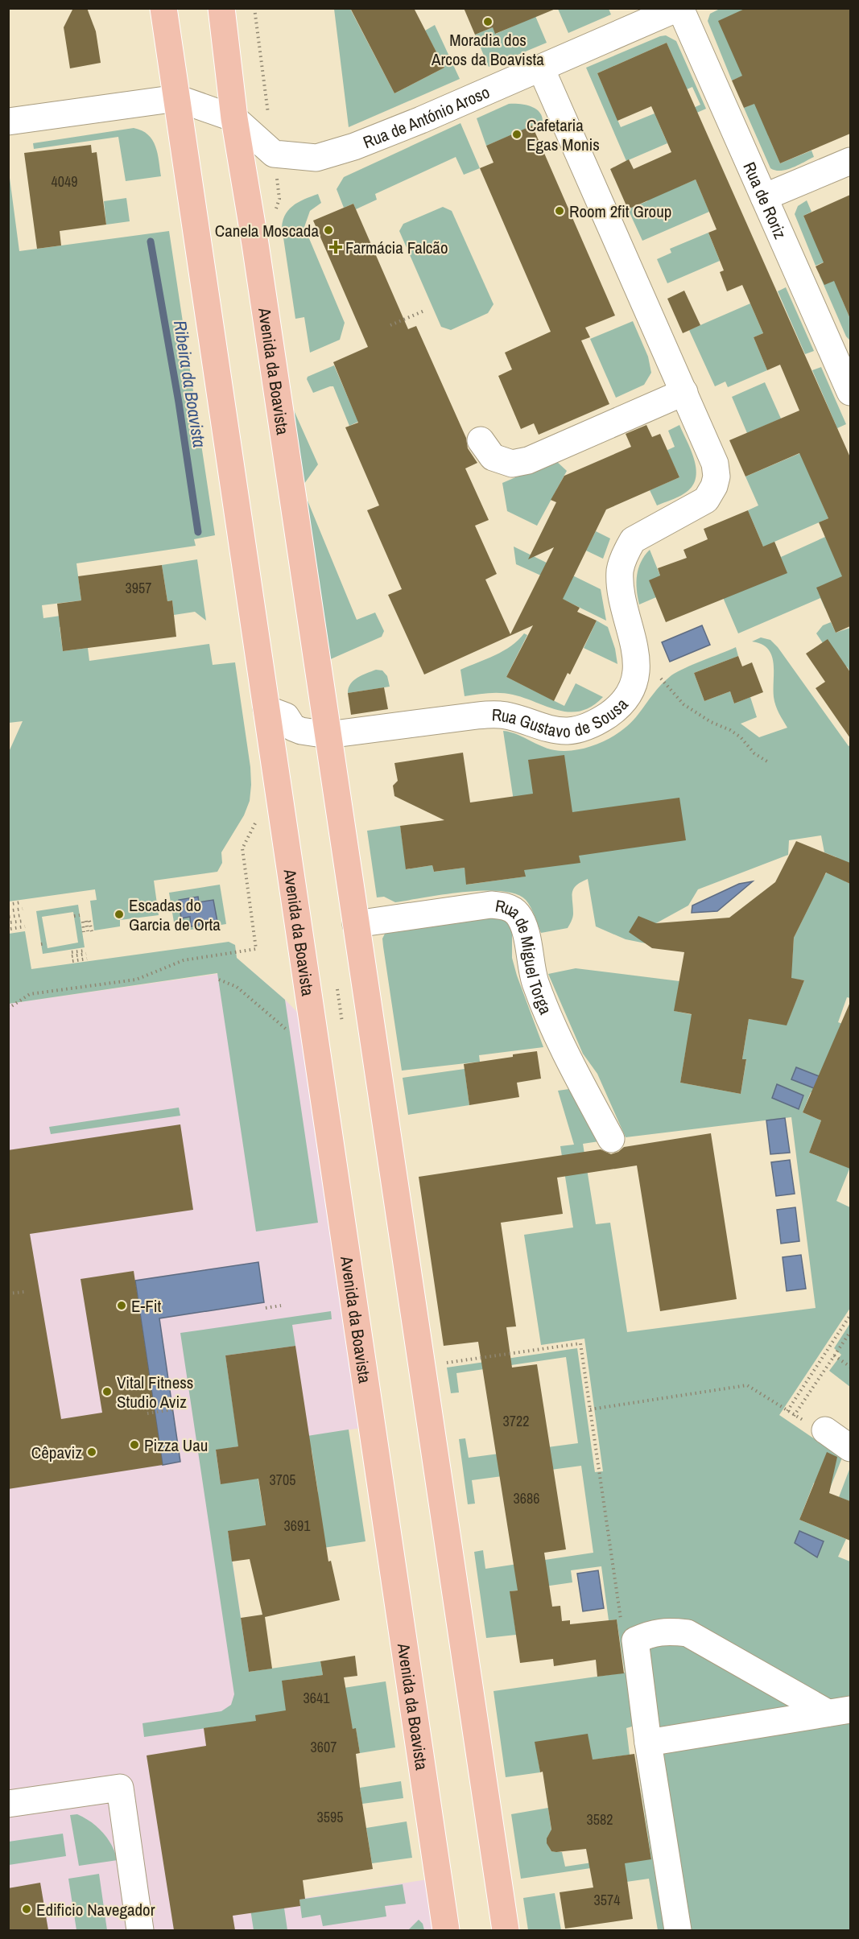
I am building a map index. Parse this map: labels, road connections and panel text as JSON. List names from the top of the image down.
{
  "streets": {
    "main road": ["Avenida da Boavista"],
    "street": [
      "Rua de António Aroso",
      "Rua de Roriz",
      "Rua Gustavo de Sousa",
      "Rua de Miguel Torga"
    ]
  },
  "crossings": [
    ["Rua de António Aroso", "Rua de Roriz"],
    ["Rua de António Aroso", "Avenida da Boavista"],
    ["Rua de António Aroso", "Rua Gustavo de Sousa"],
    ["Avenida da Boavista", "Rua Gustavo de Sousa"],
    ["Avenida da Boavista", "Rua de Miguel Torga"]
  ],
  "water": ["Ribeira da Boavista"],
  "places": {
    "other": [
      "Moradia dos Arcos da Boavista",
      "Cafetaria Egas Monis",
      "Room 2fit Group",
      "Canela Moscada",
      "Escadas do Garcia de Orta",
      "E-Fit",
      "Vital Fitness Studio Aviz",
      "Pizza Uau",
      "Cêpaviz",
      "Edificio Navegador"
    ],
    "health": ["Farmácia Falcão"]
  },
  "house_numbers": [
    "4049",
    "3957",
    "3722",
    "3705",
    "3686",
    "3691",
    "3641",
    "3607",
    "3595",
    "3582",
    "3574"
  ]
}
